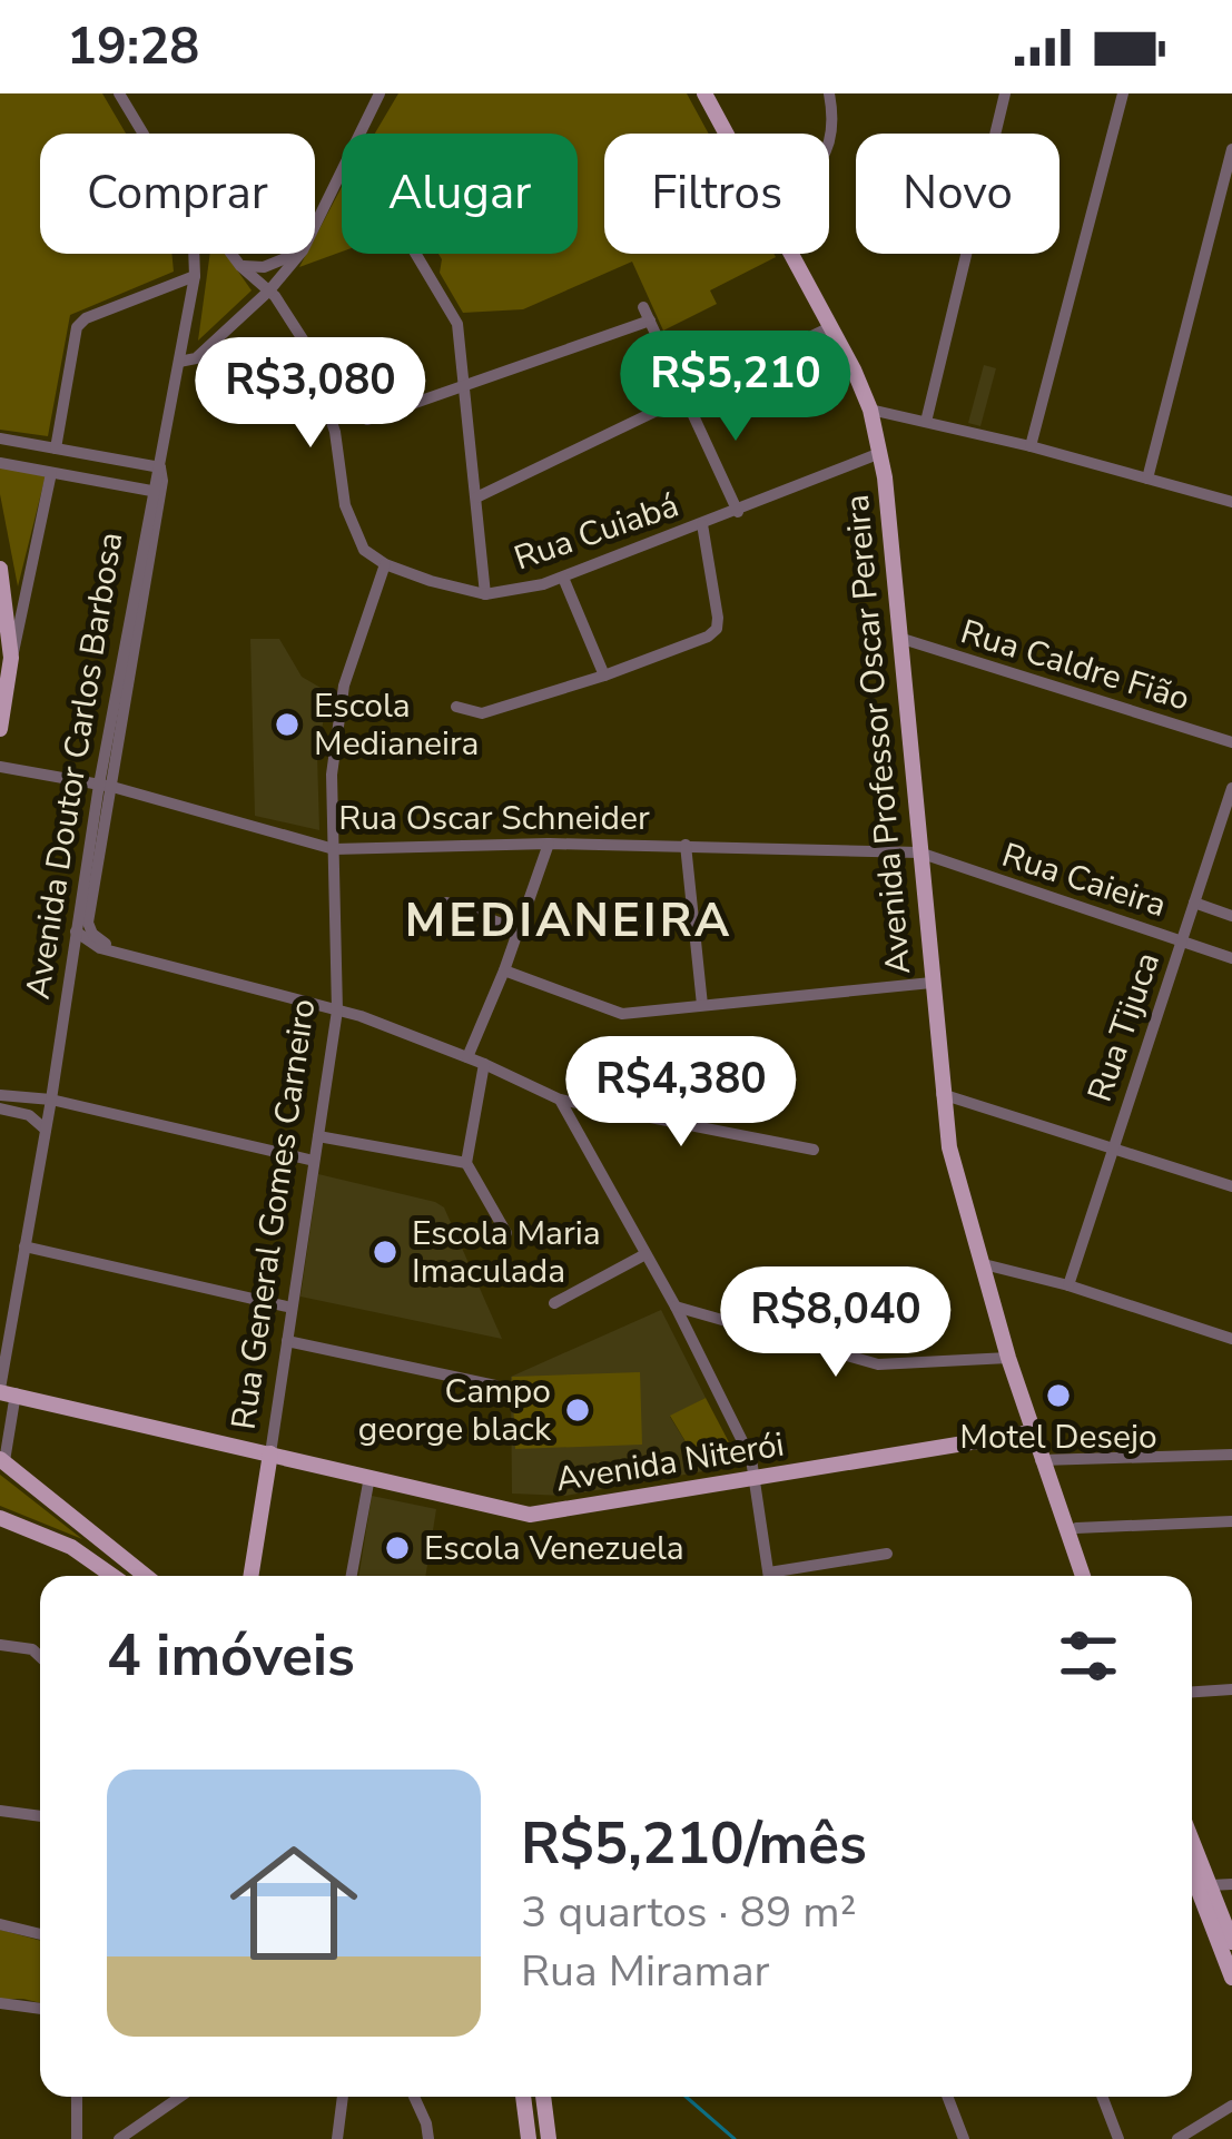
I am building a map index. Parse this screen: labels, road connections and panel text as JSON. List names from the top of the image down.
{
  "streets": {
    "main road": ["Avenida Professor Oscar Pereira", "Rua General Gomes Carneiro", "Avenida Niterói"],
    "street": [
      "Rua Cuiabá",
      "Rua Caldre Fião",
      "Avenida Doutor Carlos Barbosa",
      "Rua Oscar Schneider",
      "Rua Caieira",
      "Rua Tijuca"
    ]
  },
  "crossings": [
    ["Rua Cuiabá", "Avenida Professor Oscar Pereira"],
    ["Rua Cuiabá", "Rua General Gomes Carneiro"],
    ["Rua Caldre Fião", "Avenida Professor Oscar Pereira"],
    ["Avenida Professor Oscar Pereira", "Rua Oscar Schneider"],
    ["Avenida Professor Oscar Pereira", "Rua Caieira"],
    ["Avenida Professor Oscar Pereira", "Avenida Niterói"],
    ["Avenida Doutor Carlos Barbosa", "Rua Oscar Schneider"],
    ["Avenida Doutor Carlos Barbosa", "Avenida Niterói"],
    ["Rua Oscar Schneider", "Rua Caieira"],
    ["Rua Oscar Schneider", "Rua General Gomes Carneiro"],
    ["Rua Caieira", "Rua Tijuca"],
    ["Rua General Gomes Carneiro", "Avenida Niterói"]
  ],
  "districts": ["MEDIANEIRA"],
  "places": [
    "Escola Medianeira",
    "Escola Maria Imaculada",
    "Motel Desejo",
    "Campo george black",
    "Escola Venezuela"
  ],
  "page": {
    "status": "19:28",
    "chip": [
      "Comprar",
      "Alugar",
      "Filtros",
      "Novo"
    ],
    "price": [
      "R$5,210",
      "R$3,080",
      "R$4,380",
      "R$8,040"
    ],
    "heading": "4 imóveis",
    "list": [
      {
        "name": "R$5,210/mês",
        "note": "3 quartos · 89 m² · Rua Miramar"
      }
    ]
  }
}
